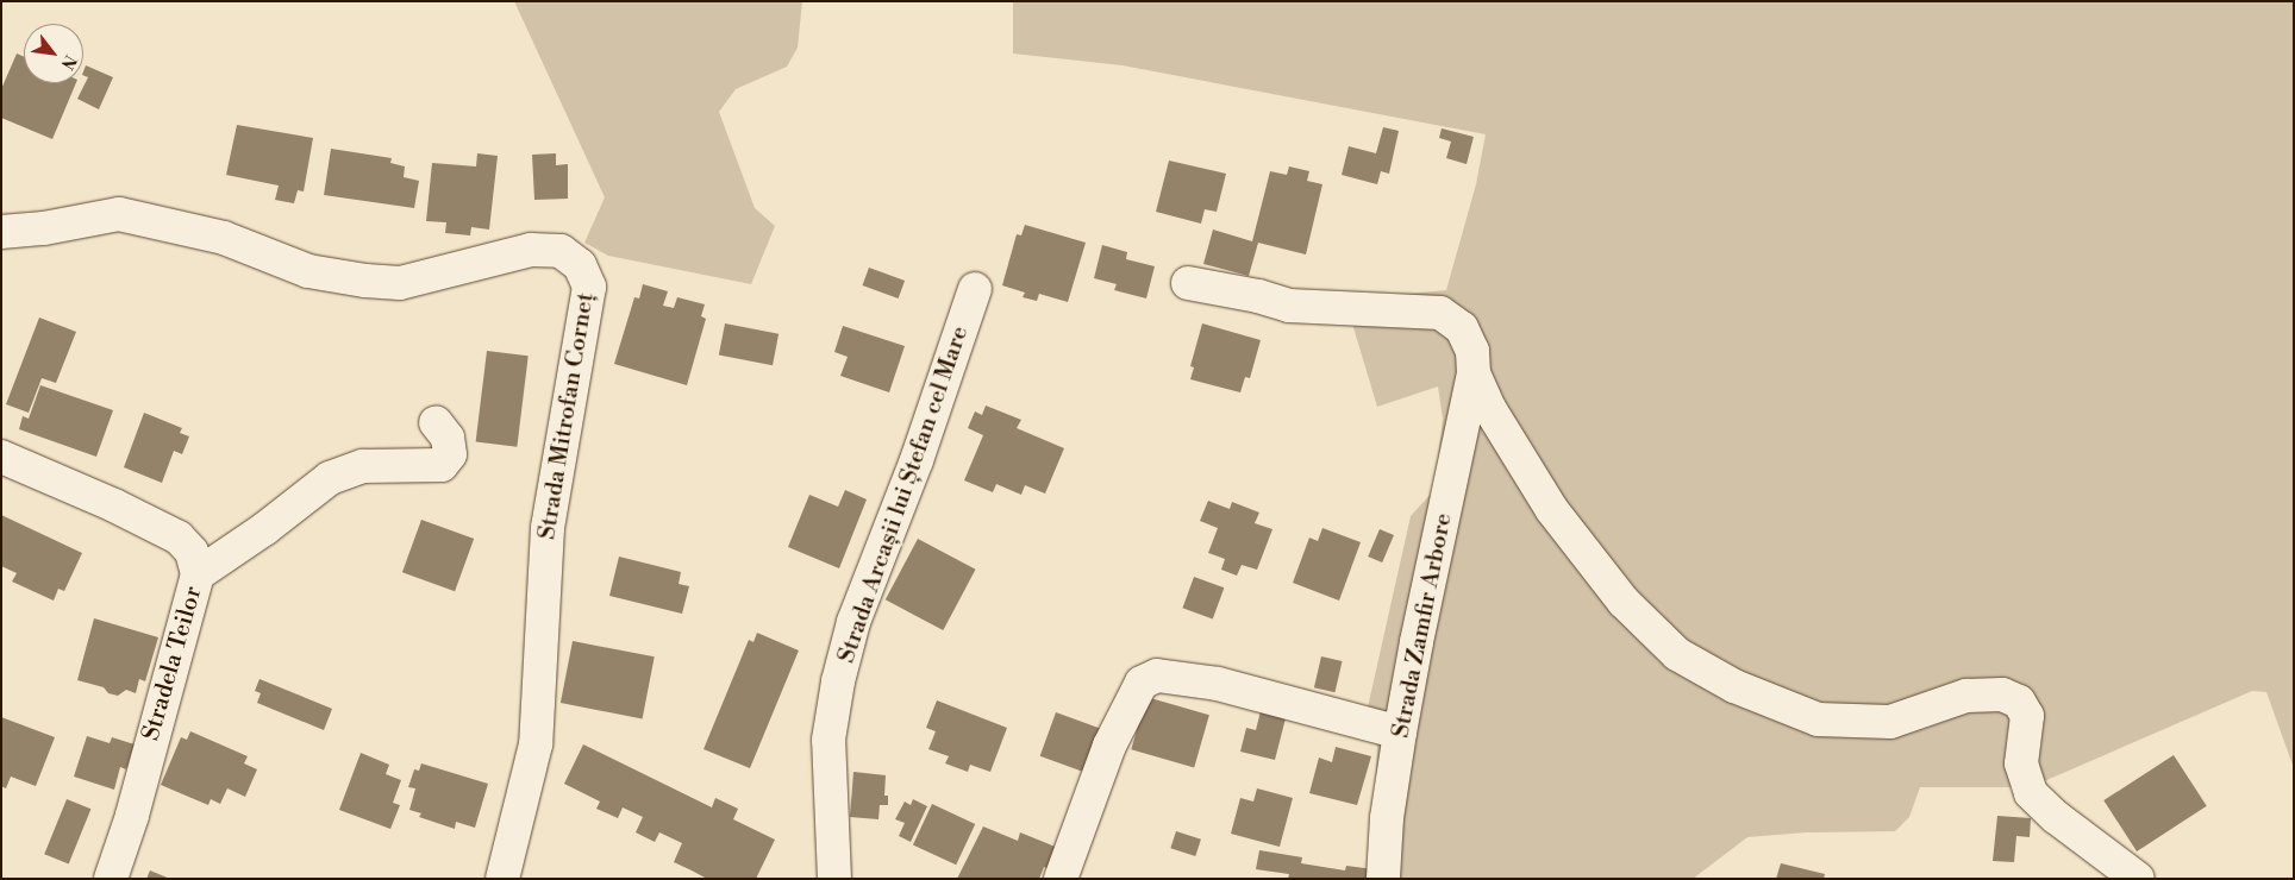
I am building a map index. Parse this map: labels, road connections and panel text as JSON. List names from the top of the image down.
{
  "streets": {
    "street": [
      "Strada Mitrofan Corneț",
      "Strada Arcașii lui Ștefan cel Mare",
      "Strada Zamfir Arbore",
      "Stradela Teilor"
    ]
  },
  "north": "bottom right"
}
